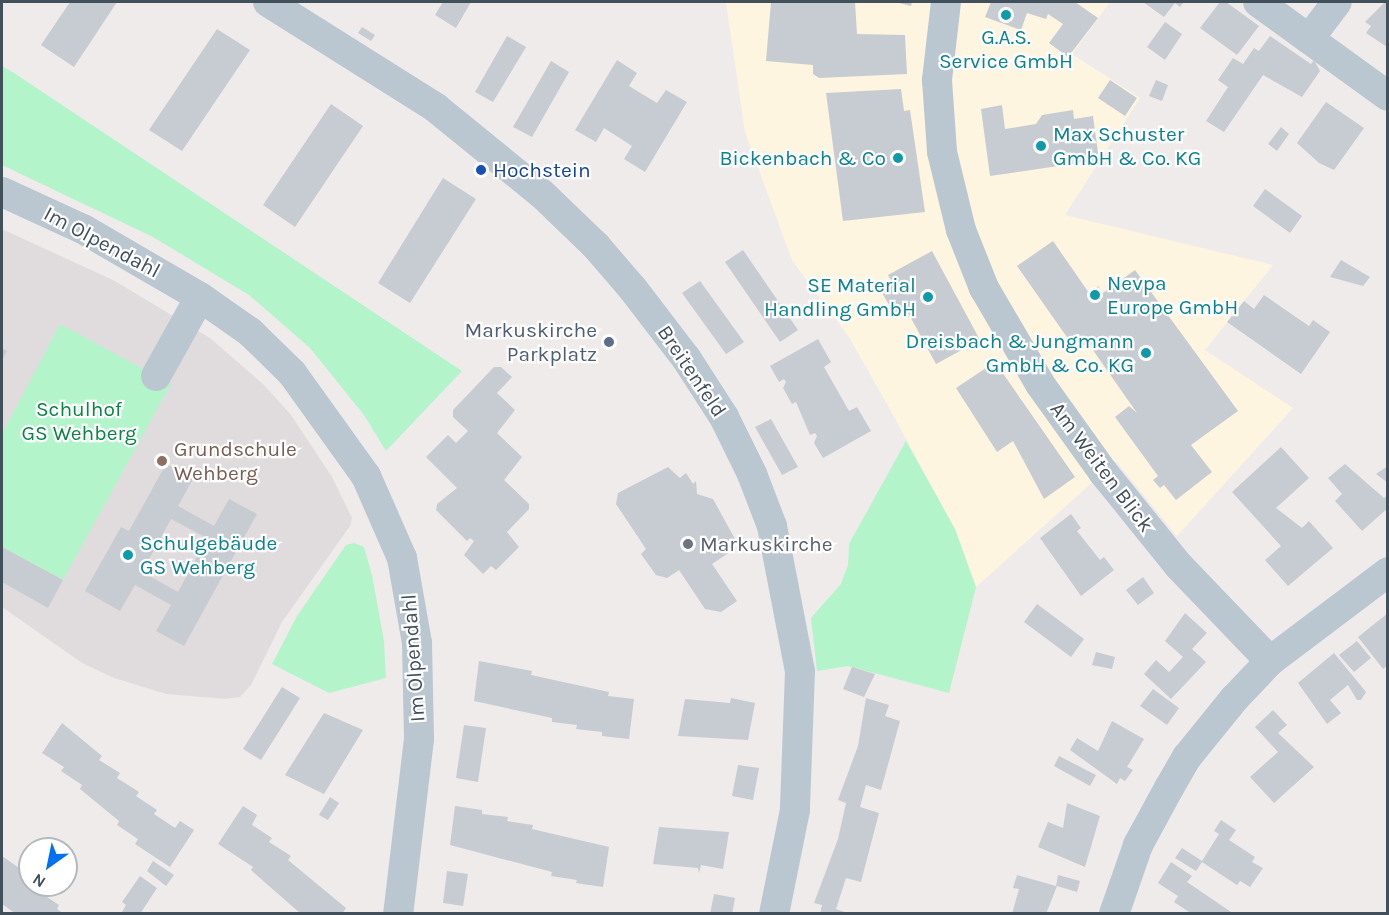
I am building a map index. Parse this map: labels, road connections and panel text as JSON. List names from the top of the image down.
{
  "streets": {
    "street": ["Im Olpendahl", "Breitenfeld", "Am Weiten Blick"]
  },
  "parks": ["Schulhof GS Wehberg"],
  "places": [
    "G.A.S. Service GmbH",
    "Max Schuster GmbH & Co. KG",
    "Bickenbach & Co",
    "Hochstein",
    "Nevpa Europe GmbH",
    "SE Material Handling GmbH",
    "Markuskirche Parkplatz",
    "Dreisbach & Jungmann GmbH & Co. KG",
    "Grundschule Wehberg",
    "Markuskirche",
    "Schulgebäude GS Wehberg"
  ],
  "north": "bottom left"
}
